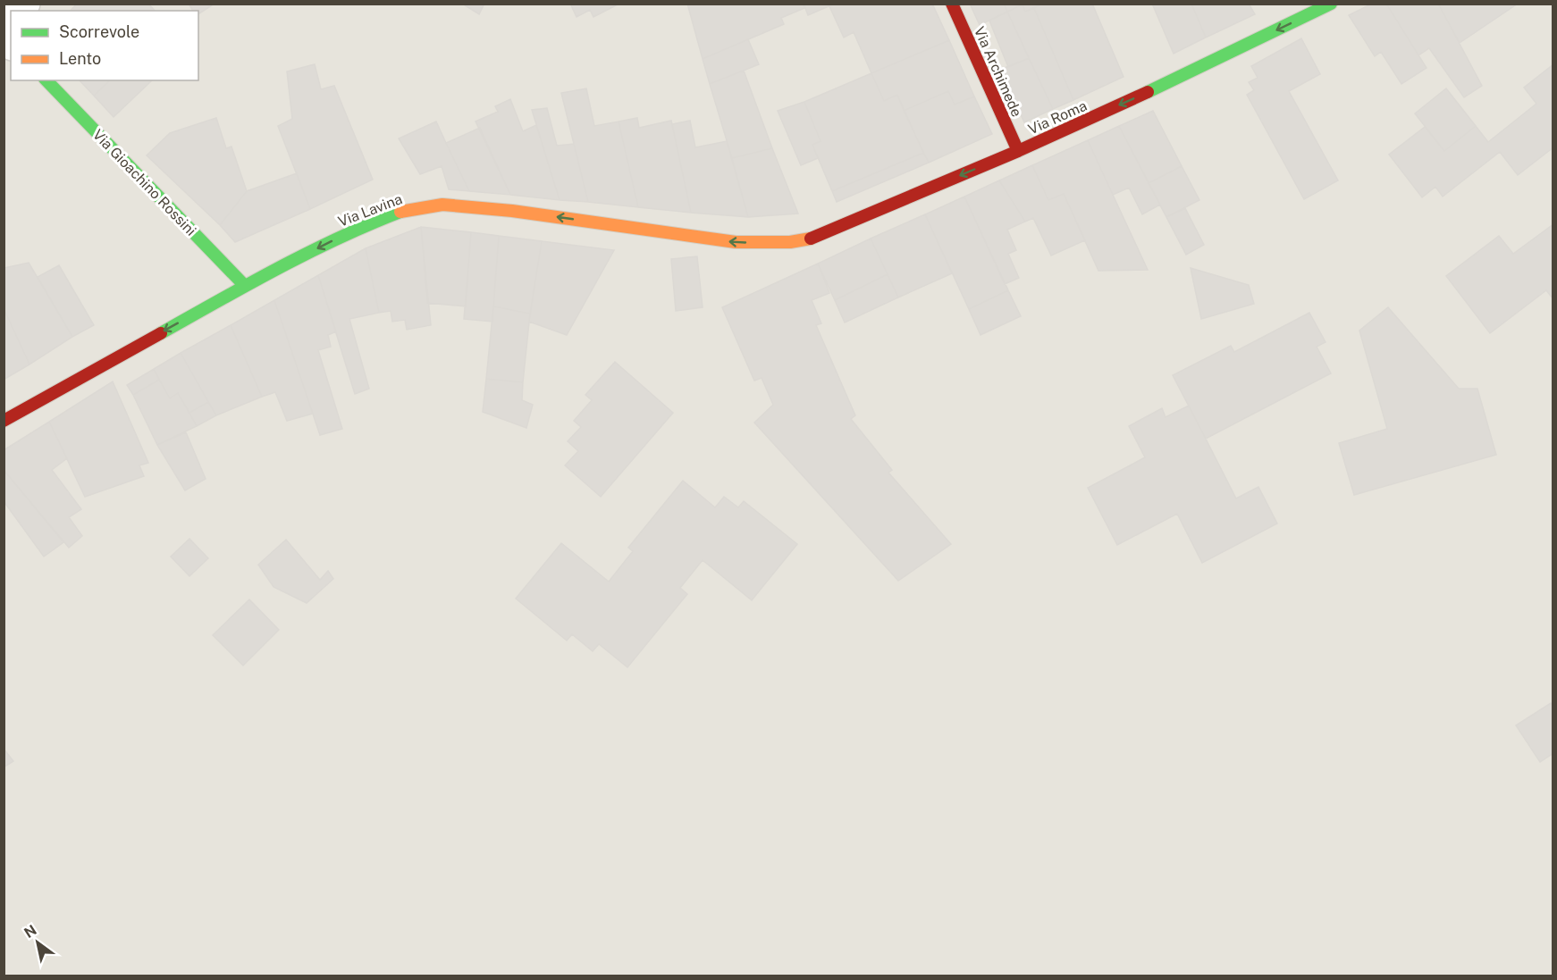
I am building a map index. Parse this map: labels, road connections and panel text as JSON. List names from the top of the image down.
{
  "streets": {
    "street": [
      "Via Archimede",
      "Via Roma",
      "Via Gioachino Rossini",
      "Via Lavina"
    ]
  },
  "crossings": [
    ["Via Archimede", "Via Roma"],
    ["Via Roma", "Via Lavina"],
    ["Via Gioachino Rossini", "Via Lavina"]
  ],
  "one_way": ["Via Roma", "Via Lavina"],
  "legend": ["Scorrevole", "Lento"],
  "north": "top left"
}
